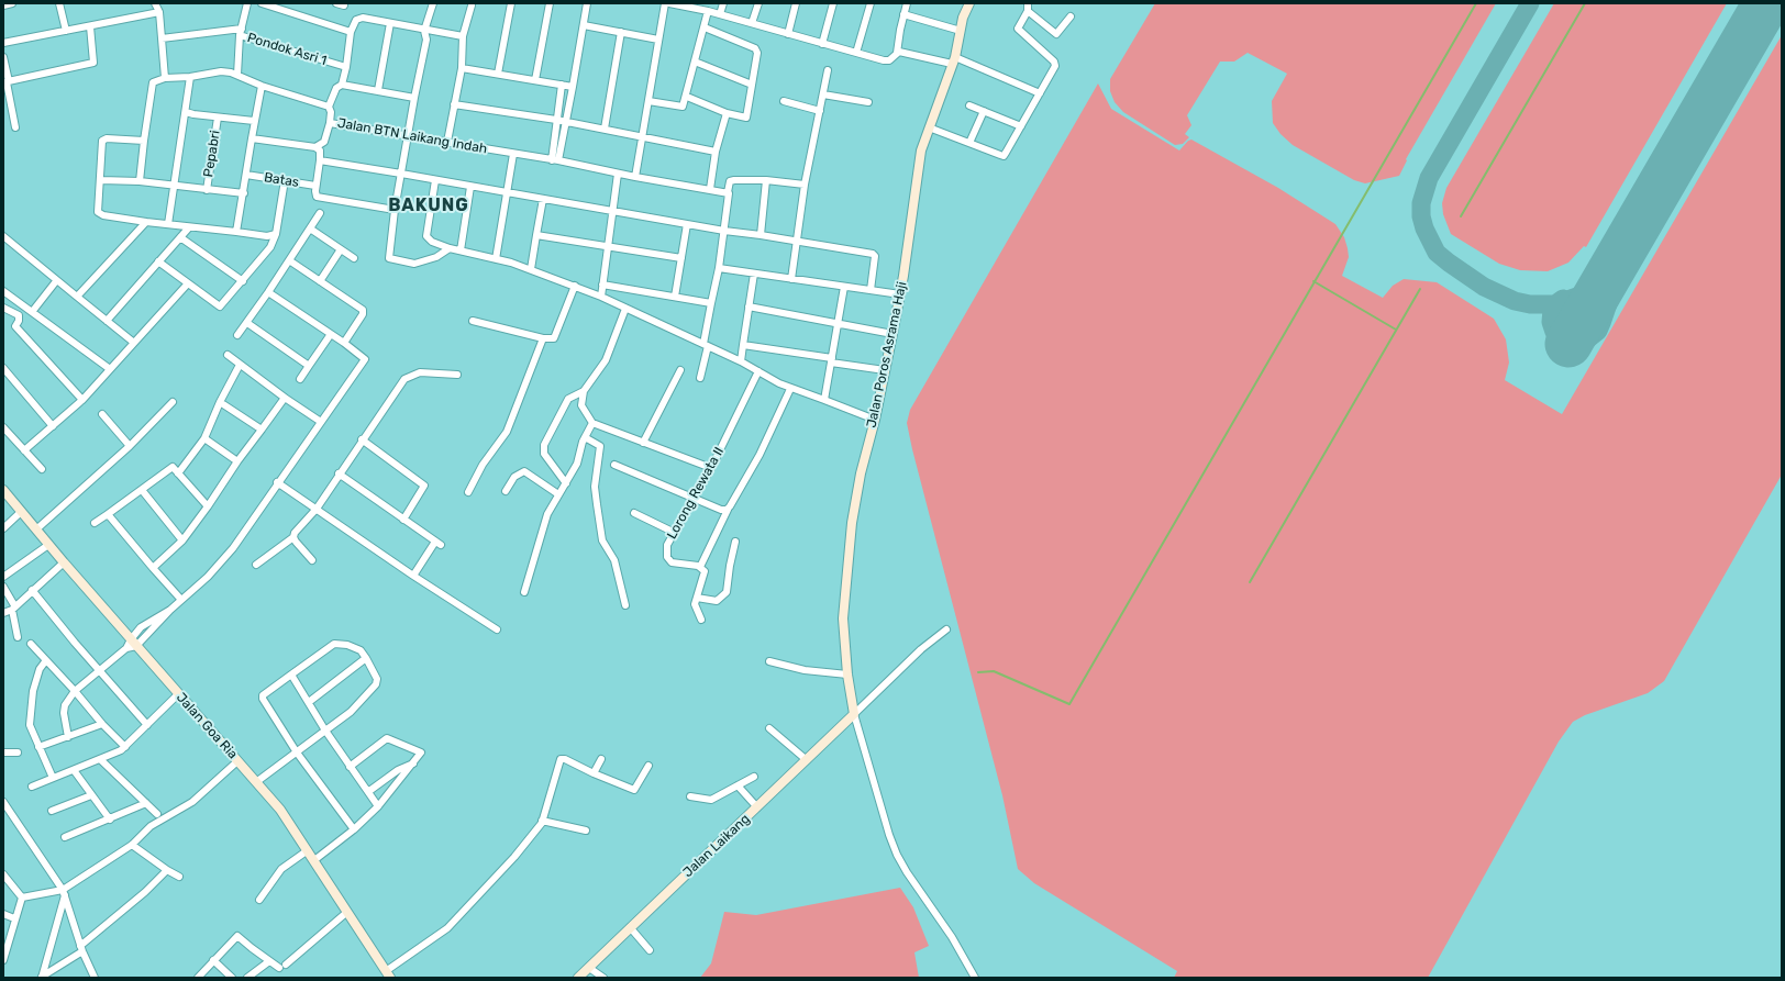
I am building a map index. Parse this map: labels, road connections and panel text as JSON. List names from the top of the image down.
{
  "streets": {
    "main road": ["Jalan Poros Asrama Haji", "Jalan Goa Ria", "Jalan Laikang"],
    "street": [
      "Pondok Asri 1",
      "Jalan BTN Laikang Indah",
      "Pepabri",
      "Batas",
      "Lorong Rewata II"
    ]
  },
  "crossings": [
    ["Jalan Poros Asrama Haji", "Jalan Laikang"]
  ],
  "districts": ["BAKUNG"]
}
